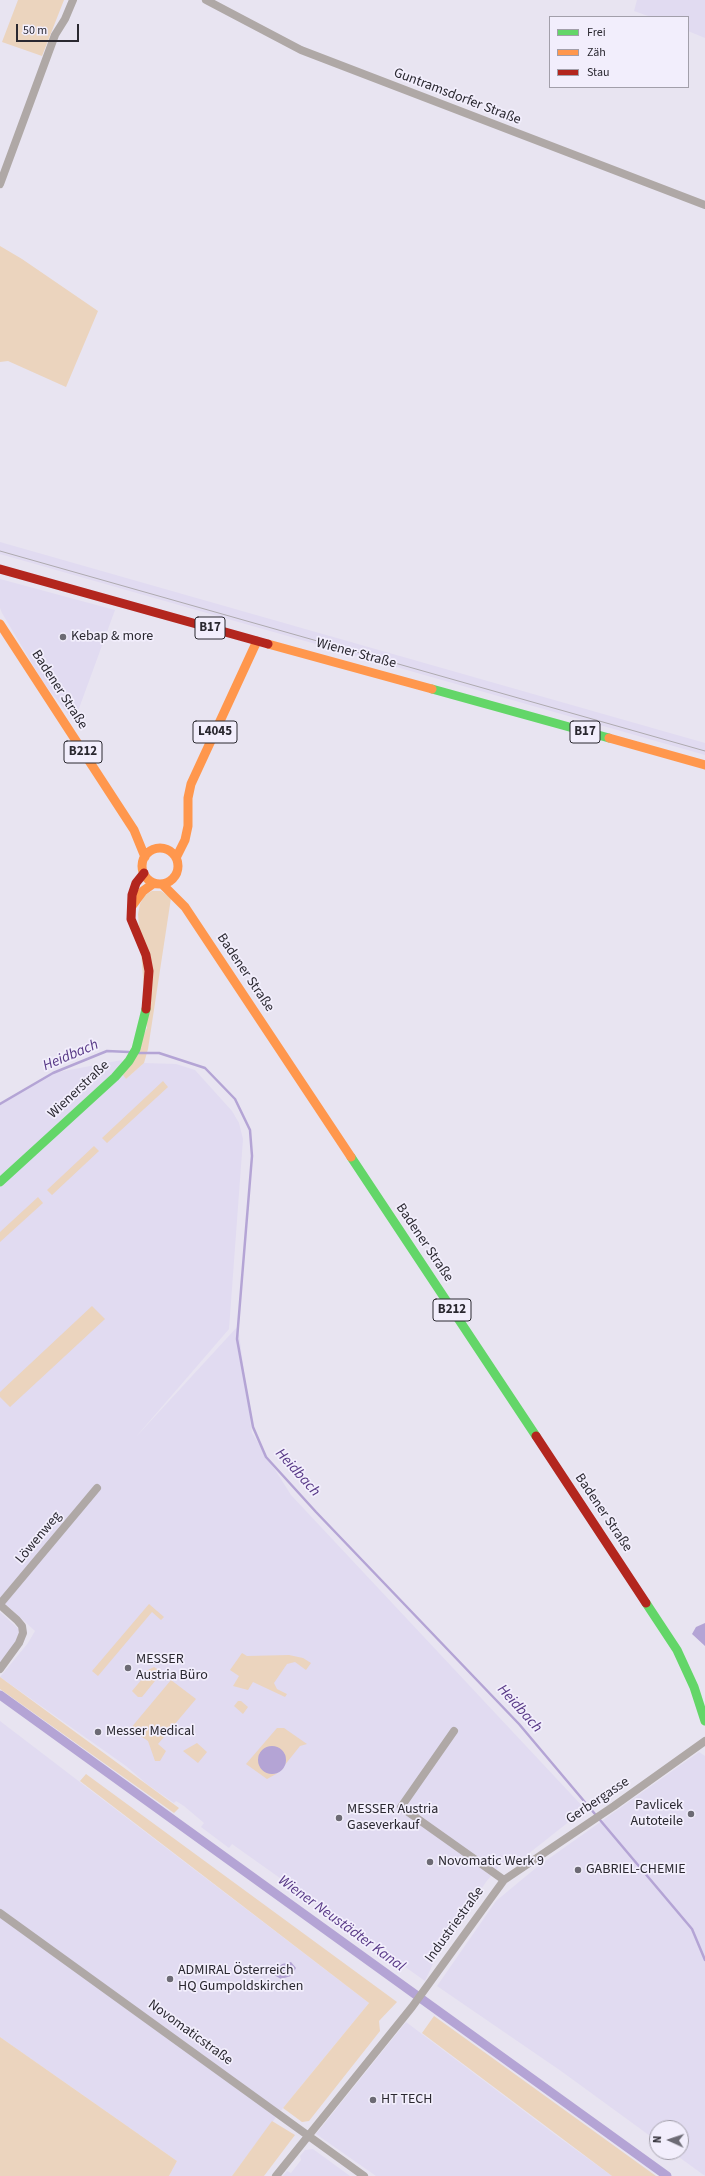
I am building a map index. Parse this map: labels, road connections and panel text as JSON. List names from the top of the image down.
{
  "streets": {
    "main road": [
      "B17",
      "Wiener Straße",
      "Badener Straße",
      "L4045",
      "B212",
      "Wienerstraße"
    ],
    "street": [
      "Guntramsdorfer Straße",
      "Löwenweg",
      "Gerbergasse",
      "Industriestraße",
      "Novomaticstraße"
    ]
  },
  "crossings": [
    ["Wiener Straße", "L4045"],
    ["Badener Straße", "L4045"],
    ["Badener Straße", "B212"],
    ["Badener Straße", "Wienerstraße"],
    ["L4045", "B212"],
    ["L4045", "Wienerstraße"],
    ["B212", "Wienerstraße"],
    ["Gerbergasse", "Industriestraße"],
    ["Industriestraße", "Novomaticstraße"]
  ],
  "water": ["Heidbach", "Wiener Neustädter Kanal"],
  "places": [
    "Kebap & more",
    "MESSER Austria Büro",
    "Messer Medical",
    "Pavlicek Autoteile",
    "MESSER Austria Gaseverkauf",
    "Novomatic Werk 9",
    "GABRIEL-CHEMIE",
    "ADMIRAL Österreich HQ Gumpoldskirchen",
    "HT TECH"
  ],
  "legend": ["Frei", "Zäh", "Stau"],
  "scale_bar": "50 m",
  "north": "left"
}
